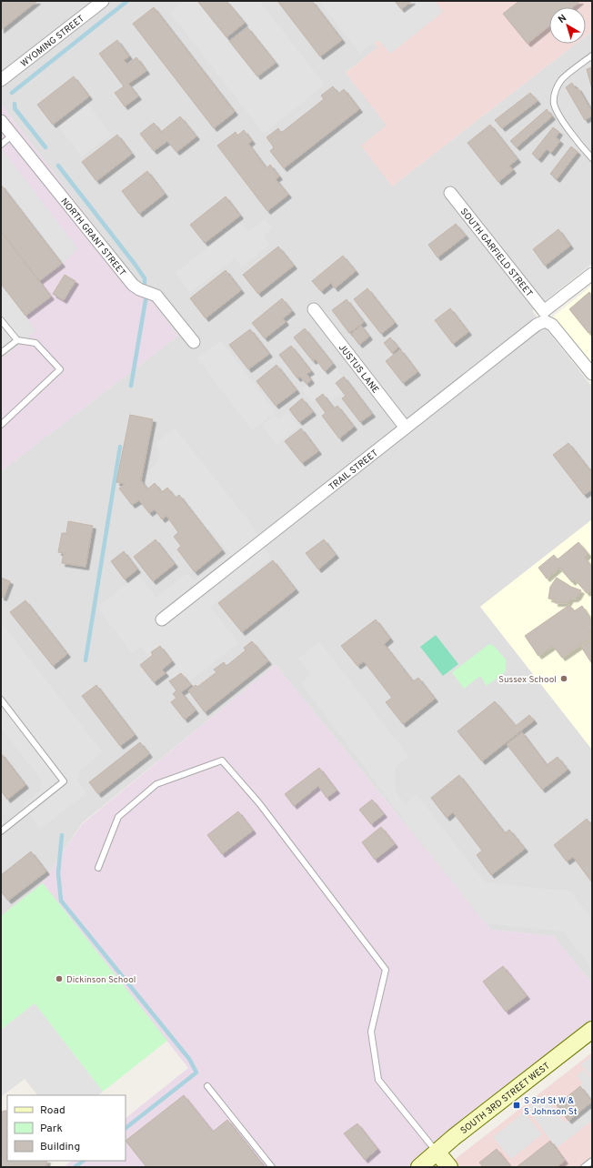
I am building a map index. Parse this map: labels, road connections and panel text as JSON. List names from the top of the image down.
{
  "streets": {
    "main road": ["SOUTH 3RD STREET WEST"],
    "street": [
      "WYOMING STREET",
      "NORTH GRANT STREET",
      "SOUTH GARFIELD STREET",
      "JUSTUS LANE",
      "TRAIL STREET"
    ]
  },
  "crossings": [
    ["SOUTH GARFIELD STREET", "TRAIL STREET"],
    ["JUSTUS LANE", "TRAIL STREET"]
  ],
  "places": {
    "other": ["Sussex School", "Dickinson School"],
    "transit": ["S 3rd St W & S Johnson St"]
  },
  "legend": ["Road", "Park", "Building"],
  "north": "top left"
}
